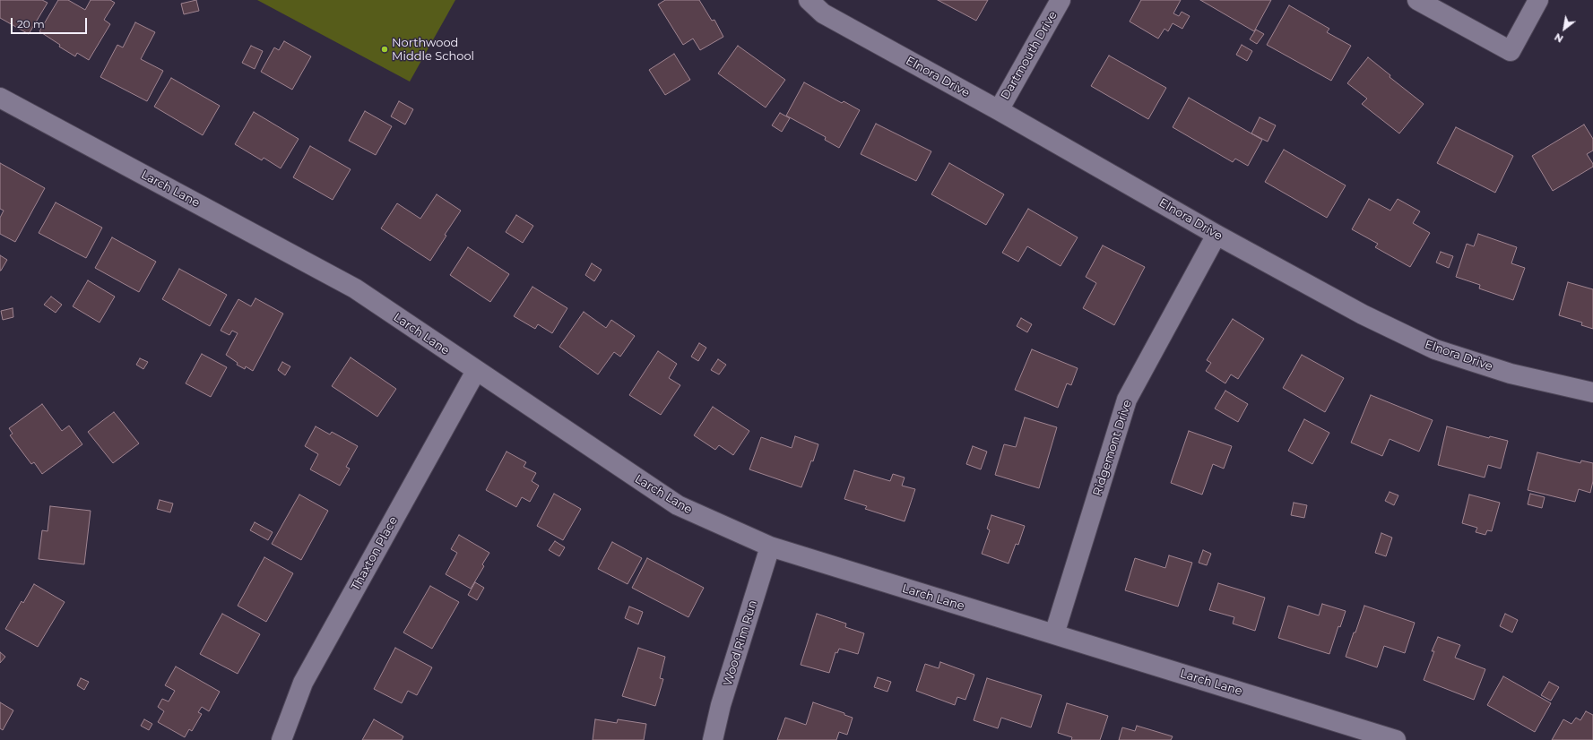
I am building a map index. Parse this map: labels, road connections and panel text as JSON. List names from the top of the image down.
{
  "streets": {
    "street": [
      "Dartmouth Drive",
      "Elnora Drive",
      "Larch Lane",
      "Ridgemont Drive",
      "Thaxton Place",
      "Wood Rim Run"
    ]
  },
  "crossings": [
    ["Dartmouth Drive", "Elnora Drive"],
    ["Elnora Drive", "Ridgemont Drive"],
    ["Larch Lane", "Ridgemont Drive"],
    ["Larch Lane", "Thaxton Place"],
    ["Larch Lane", "Wood Rim Run"]
  ],
  "places": ["Northwood Middle School"],
  "scale_bar": "20 m",
  "north": "bottom left"
}
